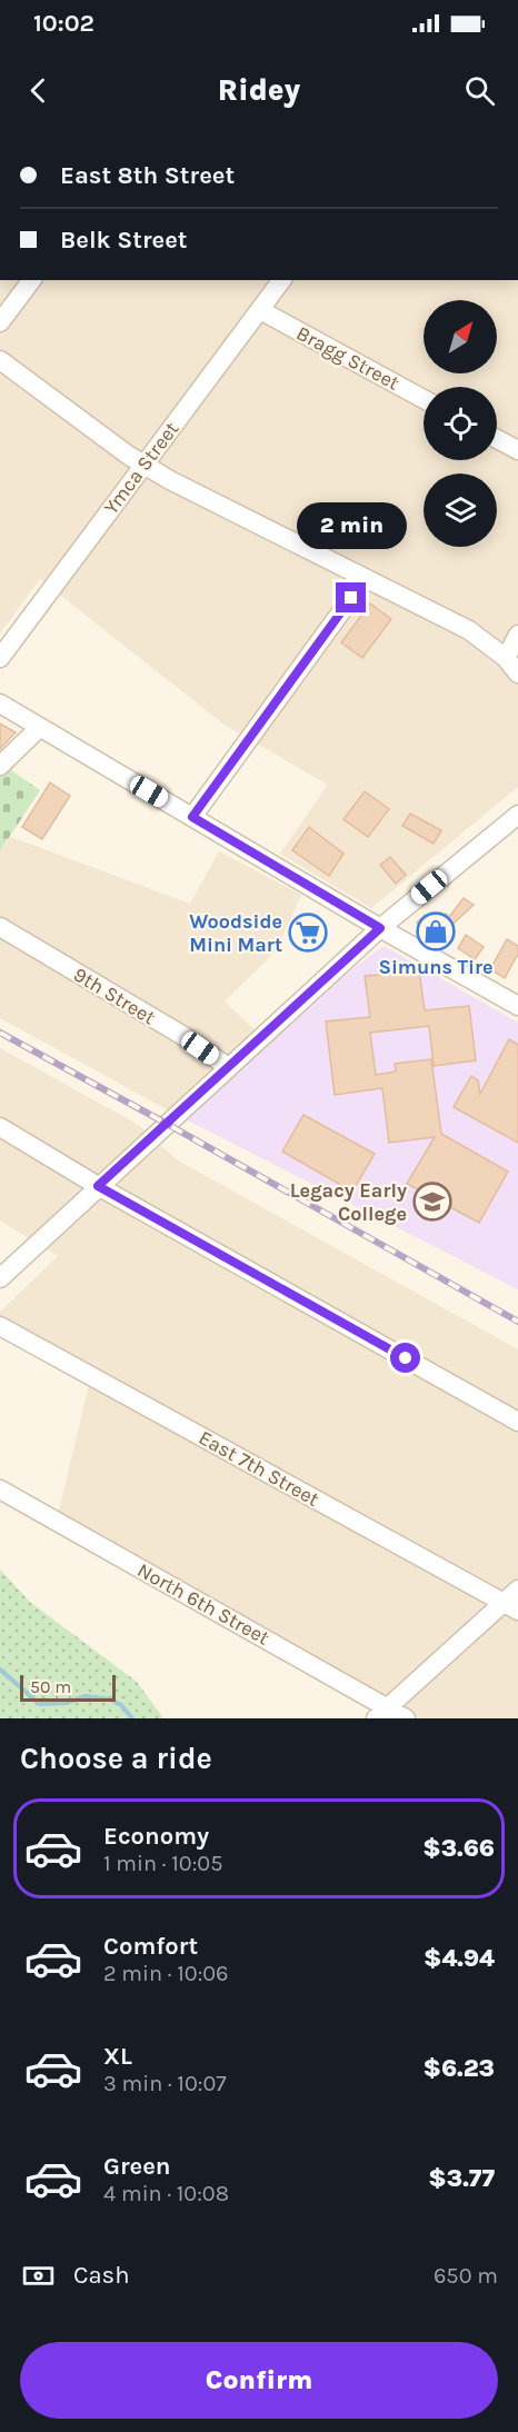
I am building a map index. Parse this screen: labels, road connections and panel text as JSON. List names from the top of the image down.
{
  "streets": {
    "street": [
      "Bragg Street",
      "Ymca Street",
      "9th Street",
      "East 7th Street",
      "North 6th Street"
    ]
  },
  "crossings": [
    ["Bragg Street", "Ymca Street"]
  ],
  "places": {
    "shop": ["Simuns Tire"],
    "supermarket": ["Woodside Mini Mart"],
    "school or university": ["Legacy Early College"]
  },
  "scale_bar": "50 m",
  "north": "top right",
  "page": {
    "status": "10:02",
    "header": "Ridey",
    "banner": ["East 8th Street", "Belk Street"],
    "bubble": "2 min",
    "scale": "50 m",
    "heading": "Choose a ride",
    "list": [
      {
        "name": "Economy",
        "note": "1 min · 10:05",
        "value": "$3.66"
      },
      {
        "name": "Comfort",
        "note": "2 min · 10:06",
        "value": "$4.94"
      },
      {
        "name": "XL",
        "note": "3 min · 10:07",
        "value": "$6.23"
      },
      {
        "name": "Green",
        "note": "4 min · 10:08",
        "value": "$3.77"
      }
    ],
    "pay": ["Cash", "650 m"],
    "buttons": "Confirm"
  }
}
